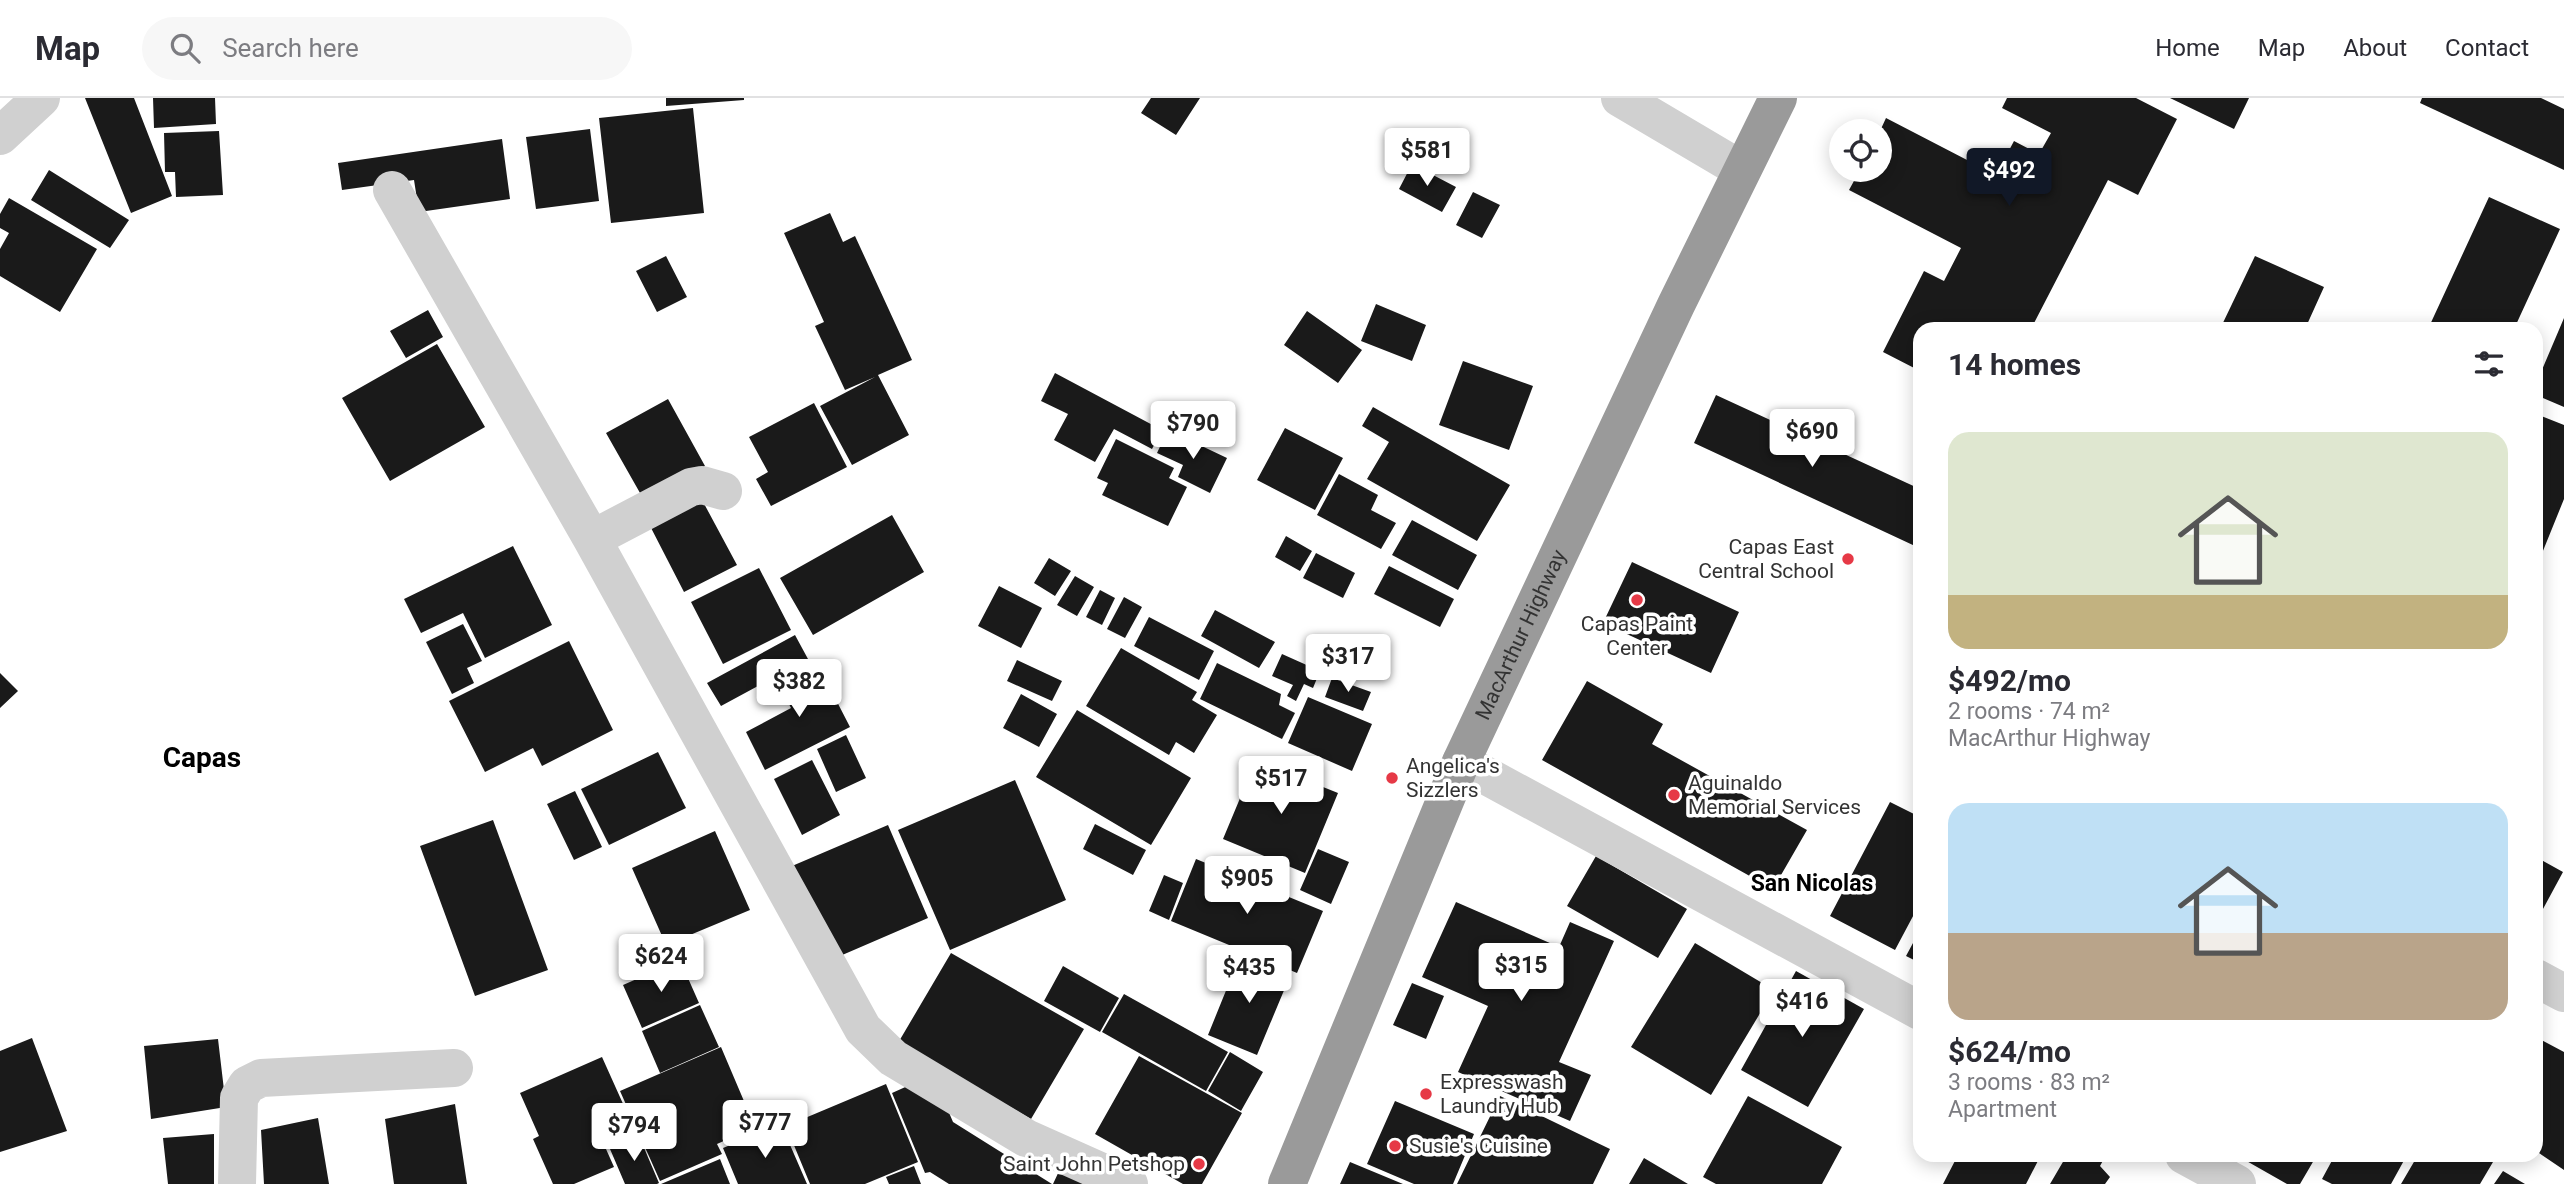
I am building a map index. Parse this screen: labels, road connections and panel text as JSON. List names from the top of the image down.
{
  "streets": {
    "highway": ["MacArthur Highway"]
  },
  "districts": ["Capas", "San Nicolas"],
  "places": [
    "Capas East Central School",
    "Capas Paint Center",
    "Angelica's Sizzlers",
    "Aguinaldo Memorial Services",
    "Expresswash Laundry Hub",
    "Susie's Cuisine",
    "Saint John Petshop"
  ],
  "page": {
    "header": "Map",
    "search": "Search here",
    "nav": [
      "Home",
      "Map",
      "About",
      "Contact"
    ],
    "price": [
      "$581",
      "$492",
      "$790",
      "$690",
      "$317",
      "$382",
      "$517",
      "$905",
      "$624",
      "$315",
      "$435",
      "$416",
      "$777",
      "$794"
    ],
    "heading": "14 homes",
    "list": [
      {
        "name": "$492/mo",
        "note": "2 rooms · 74 m² · MacArthur Highway"
      },
      {
        "name": "$624/mo",
        "note": "3 rooms · 83 m² · Apartment"
      }
    ]
  }
}
